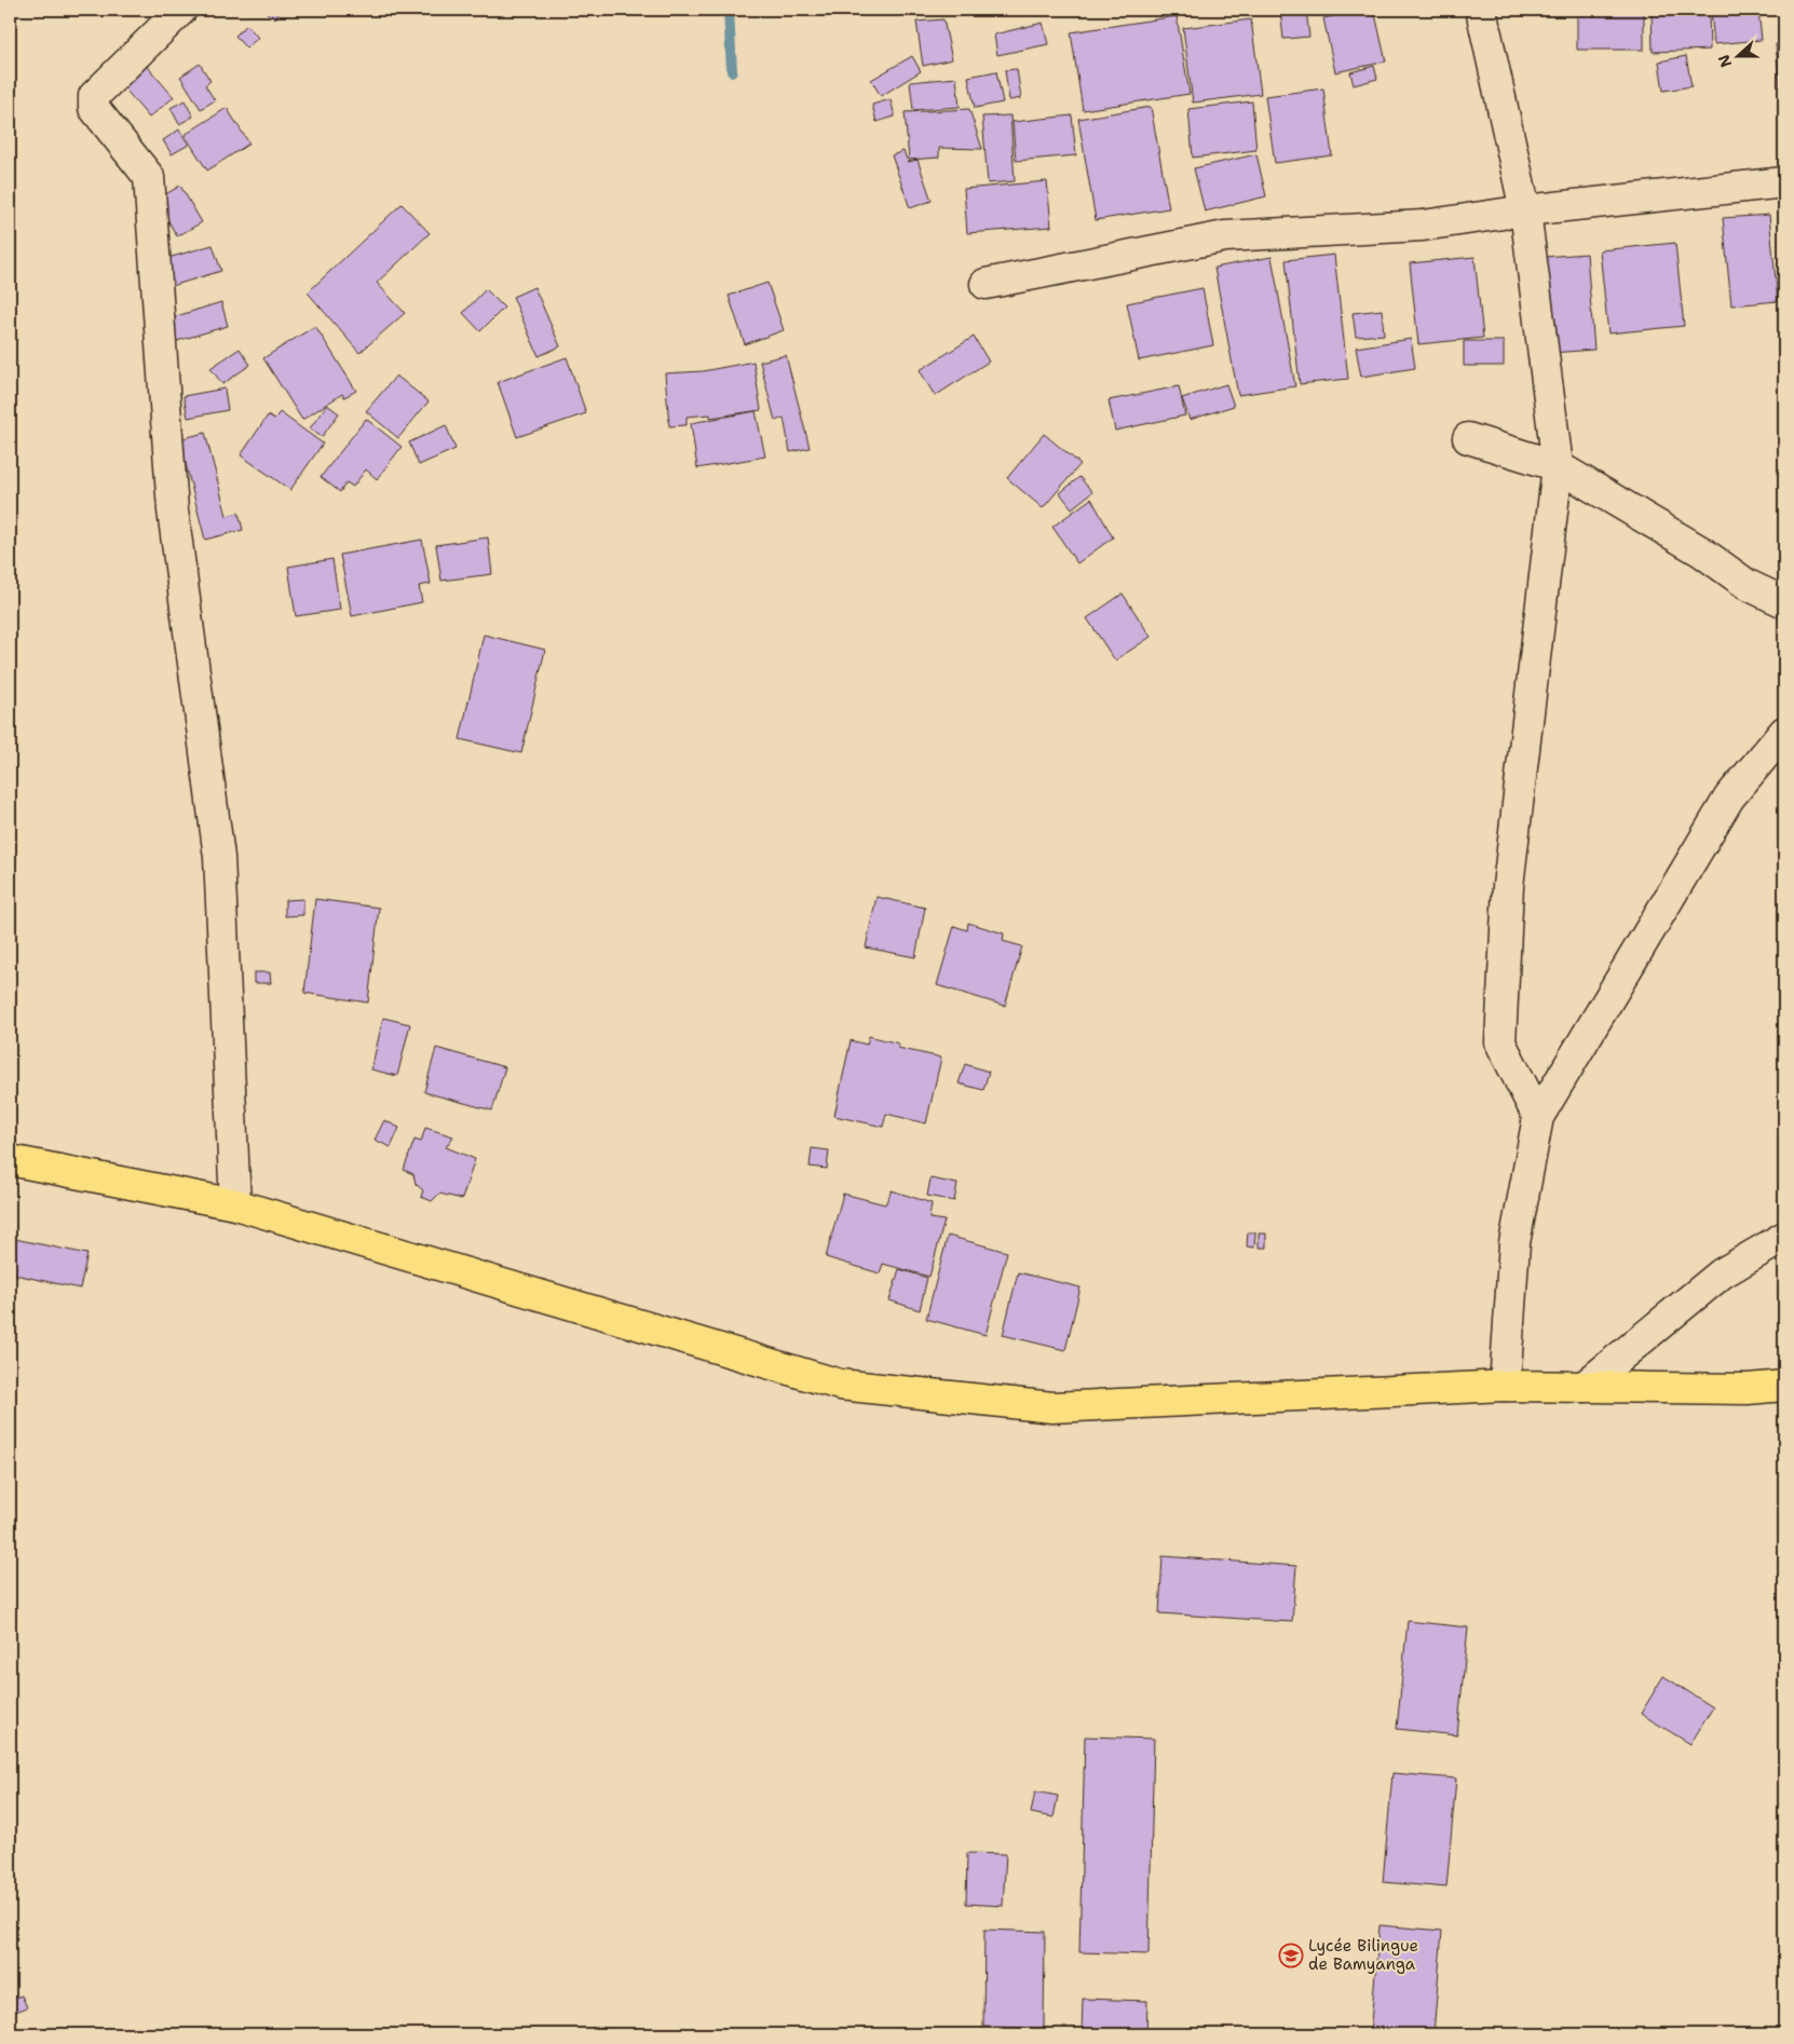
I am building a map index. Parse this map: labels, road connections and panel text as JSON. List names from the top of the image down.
{
  "places": {
    "school or university": ["Lycée Bilingue de Bamyanga"]
  },
  "north": "left"
}
